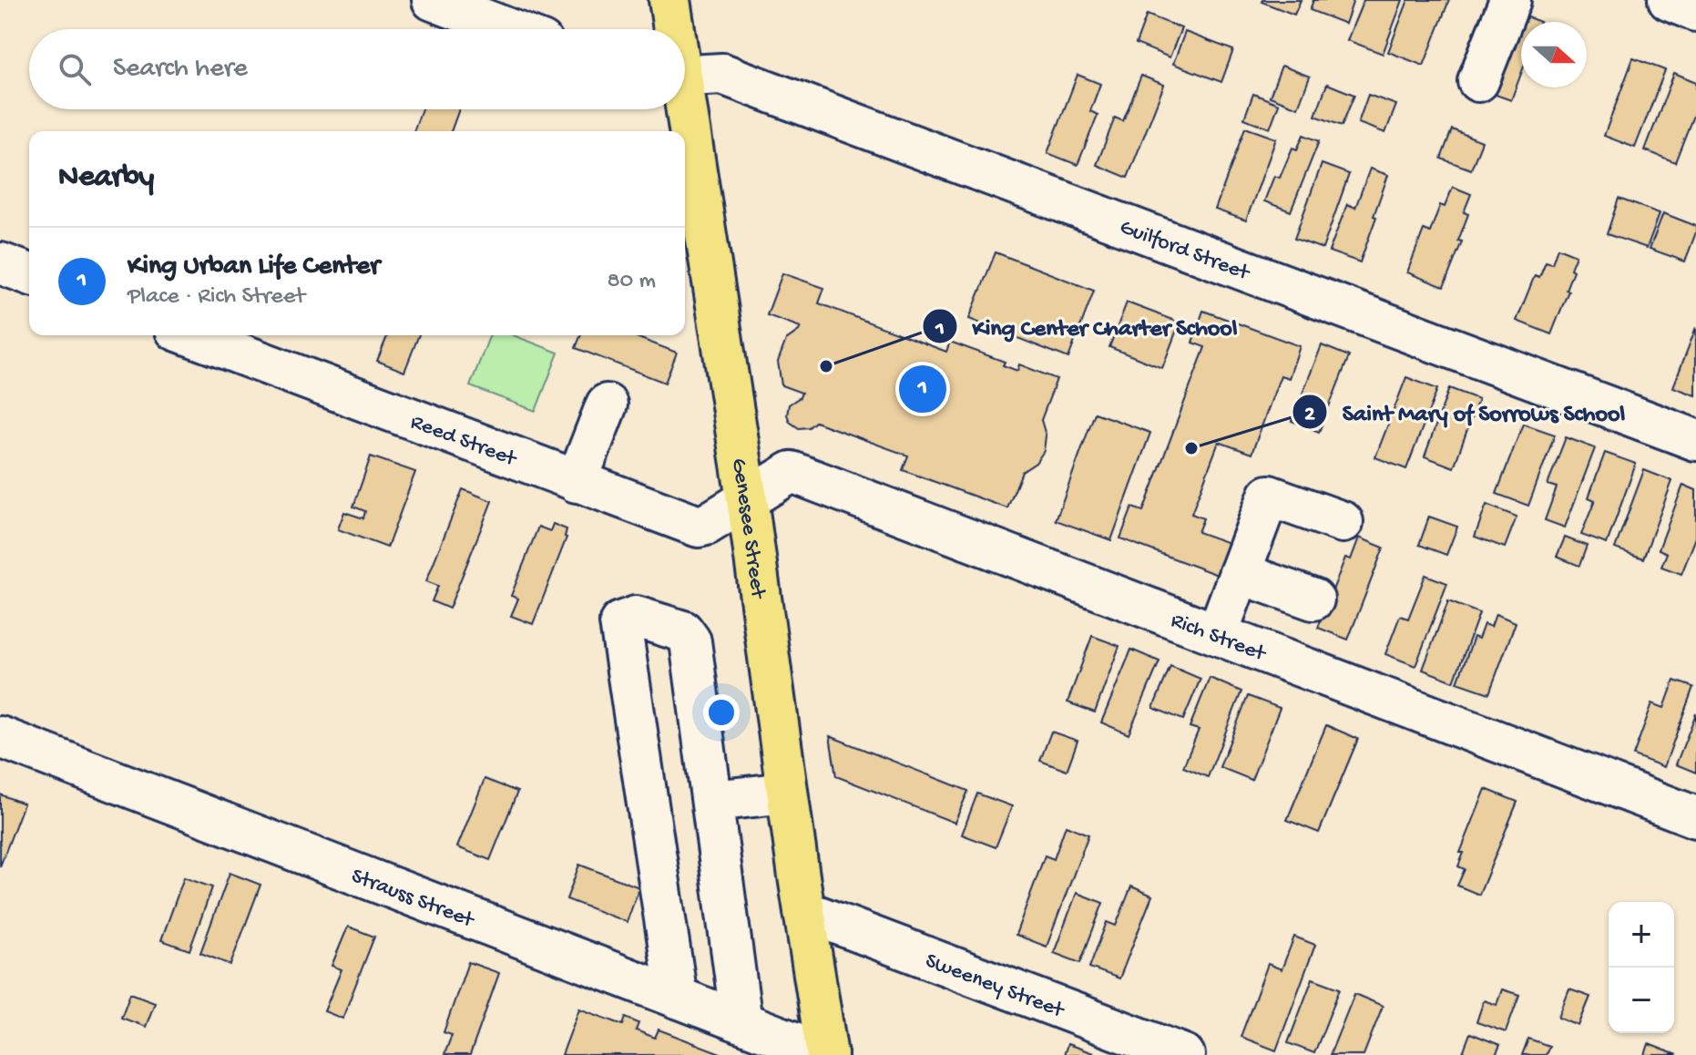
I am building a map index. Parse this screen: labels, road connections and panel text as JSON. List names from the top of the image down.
{
  "streets": {
    "main road": ["Genesee Street"],
    "street": [
      "Guilford Street",
      "Reed Street",
      "Rich Street",
      "Strauss Street",
      "Sweeney Street"
    ]
  },
  "crossings": [
    ["Reed Street", "Genesee Street"],
    ["Reed Street", "Rich Street"],
    ["Genesee Street", "Rich Street"],
    ["Genesee Street", "Strauss Street"],
    ["Genesee Street", "Sweeney Street"]
  ],
  "places": ["King Center Charter School", "Saint Mary of Sorrows School"],
  "north": "right",
  "page": {
    "search": "Search here",
    "heading": "Nearby",
    "list": [
      {
        "mark": "1",
        "name": "King Urban Life Center",
        "note": "Place · Rich Street",
        "value": "80 m"
      }
    ],
    "pins": "1",
    "map_buttons": ["+", "−"]
  }
}
